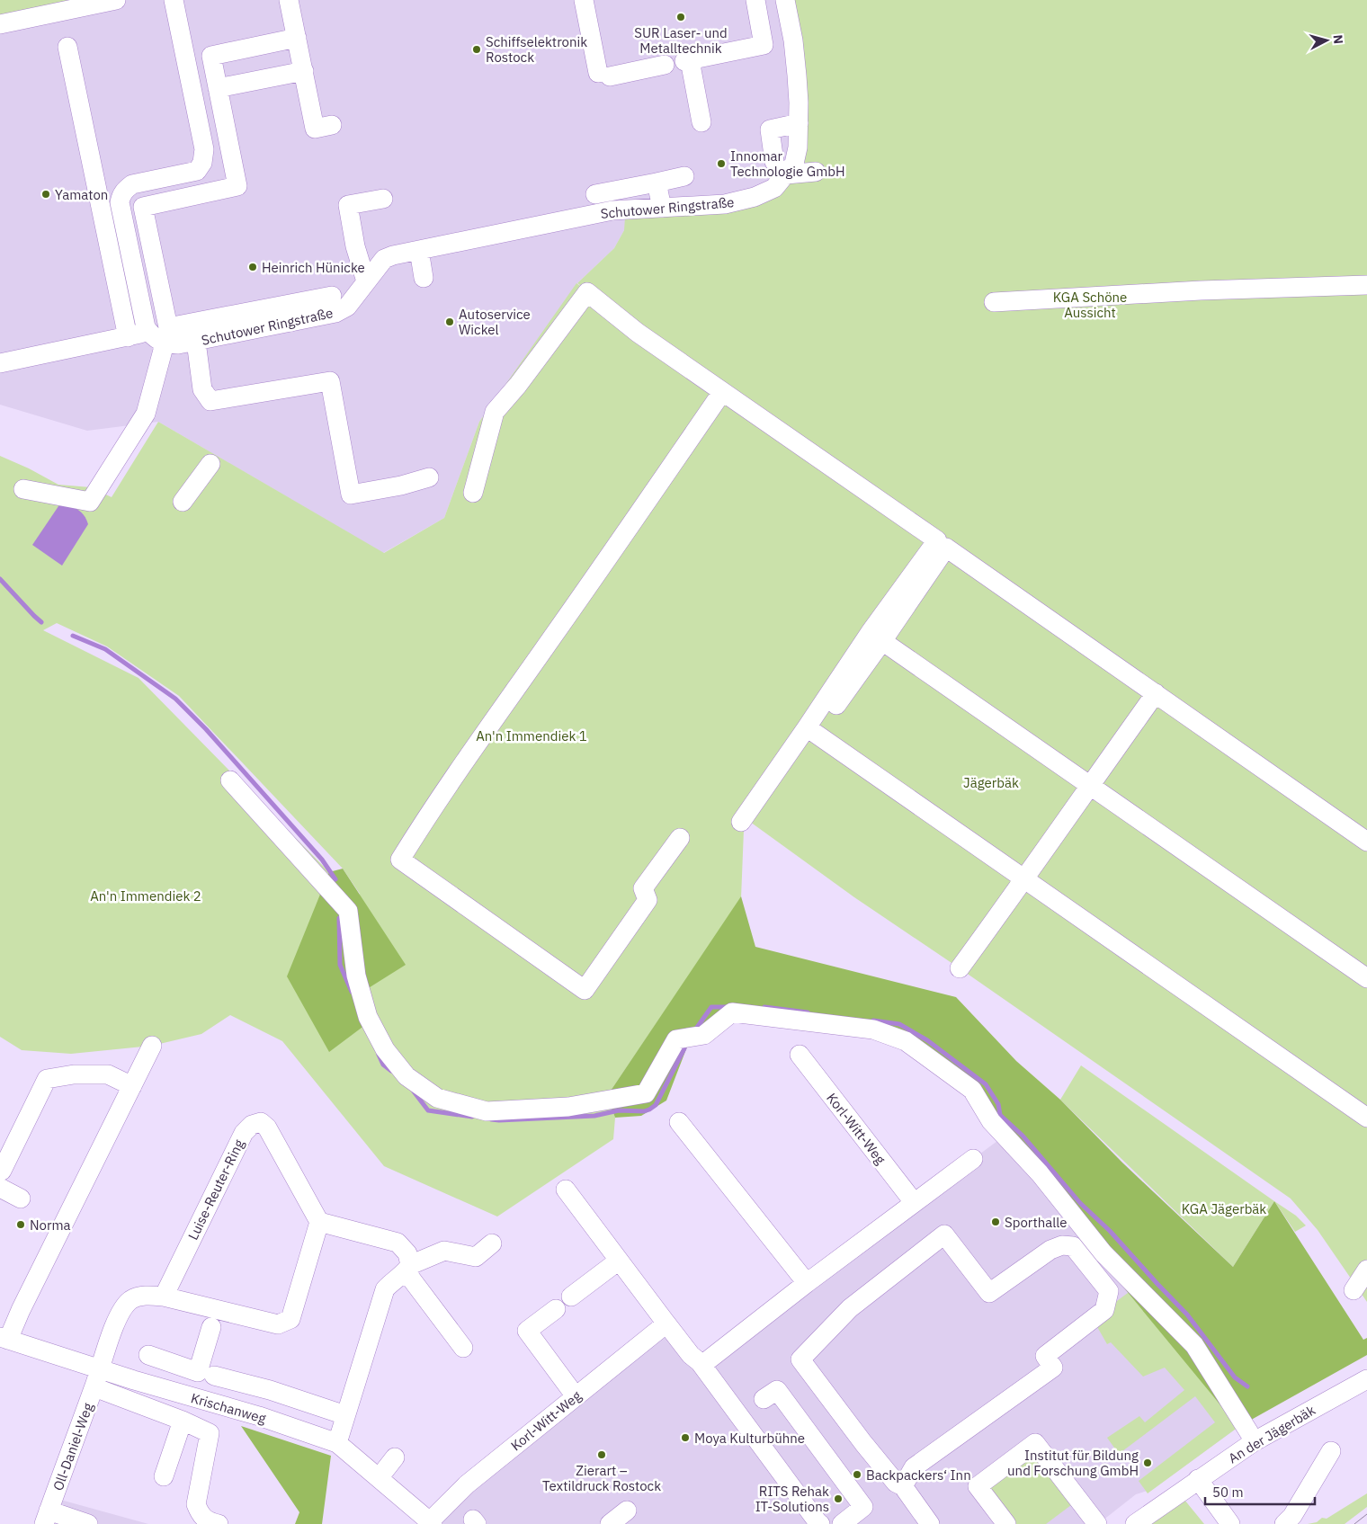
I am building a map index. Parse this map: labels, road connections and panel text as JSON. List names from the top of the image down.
{
  "streets": {
    "street": [
      "Schutower Ringstraße",
      "Korl-Witt-Weg",
      "Luise-Reuter-Ring",
      "Krischanweg",
      "An der Jägerbäk",
      "Oll-Daniel-Weg"
    ]
  },
  "crossings": [
    ["Korl-Witt-Weg", "Krischanweg"],
    ["Krischanweg", "Oll-Daniel-Weg"]
  ],
  "parks": [
    "KGA Schöne Aussicht",
    "An'n Immendiek 1",
    "Jägerbäk",
    "An'n Immendiek 2",
    "KGA Jägerbäk"
  ],
  "places": [
    "SUR Laser- und Metalltechnik",
    "Schiffselektronik Rostock",
    "Innomar Technologie GmbH",
    "Yamaton",
    "Heinrich Hünicke",
    "Autoservice Wickel",
    "Sporthalle",
    "Norma",
    "Moya Kulturbühne",
    "Zierart – Textildruck Rostock",
    "Institut für Bildung und Forschung GmbH",
    "Backpackers‘ Inn",
    "RITS Rehak IT-Solutions"
  ],
  "scale_bar": "50 m",
  "north": "right"
}
